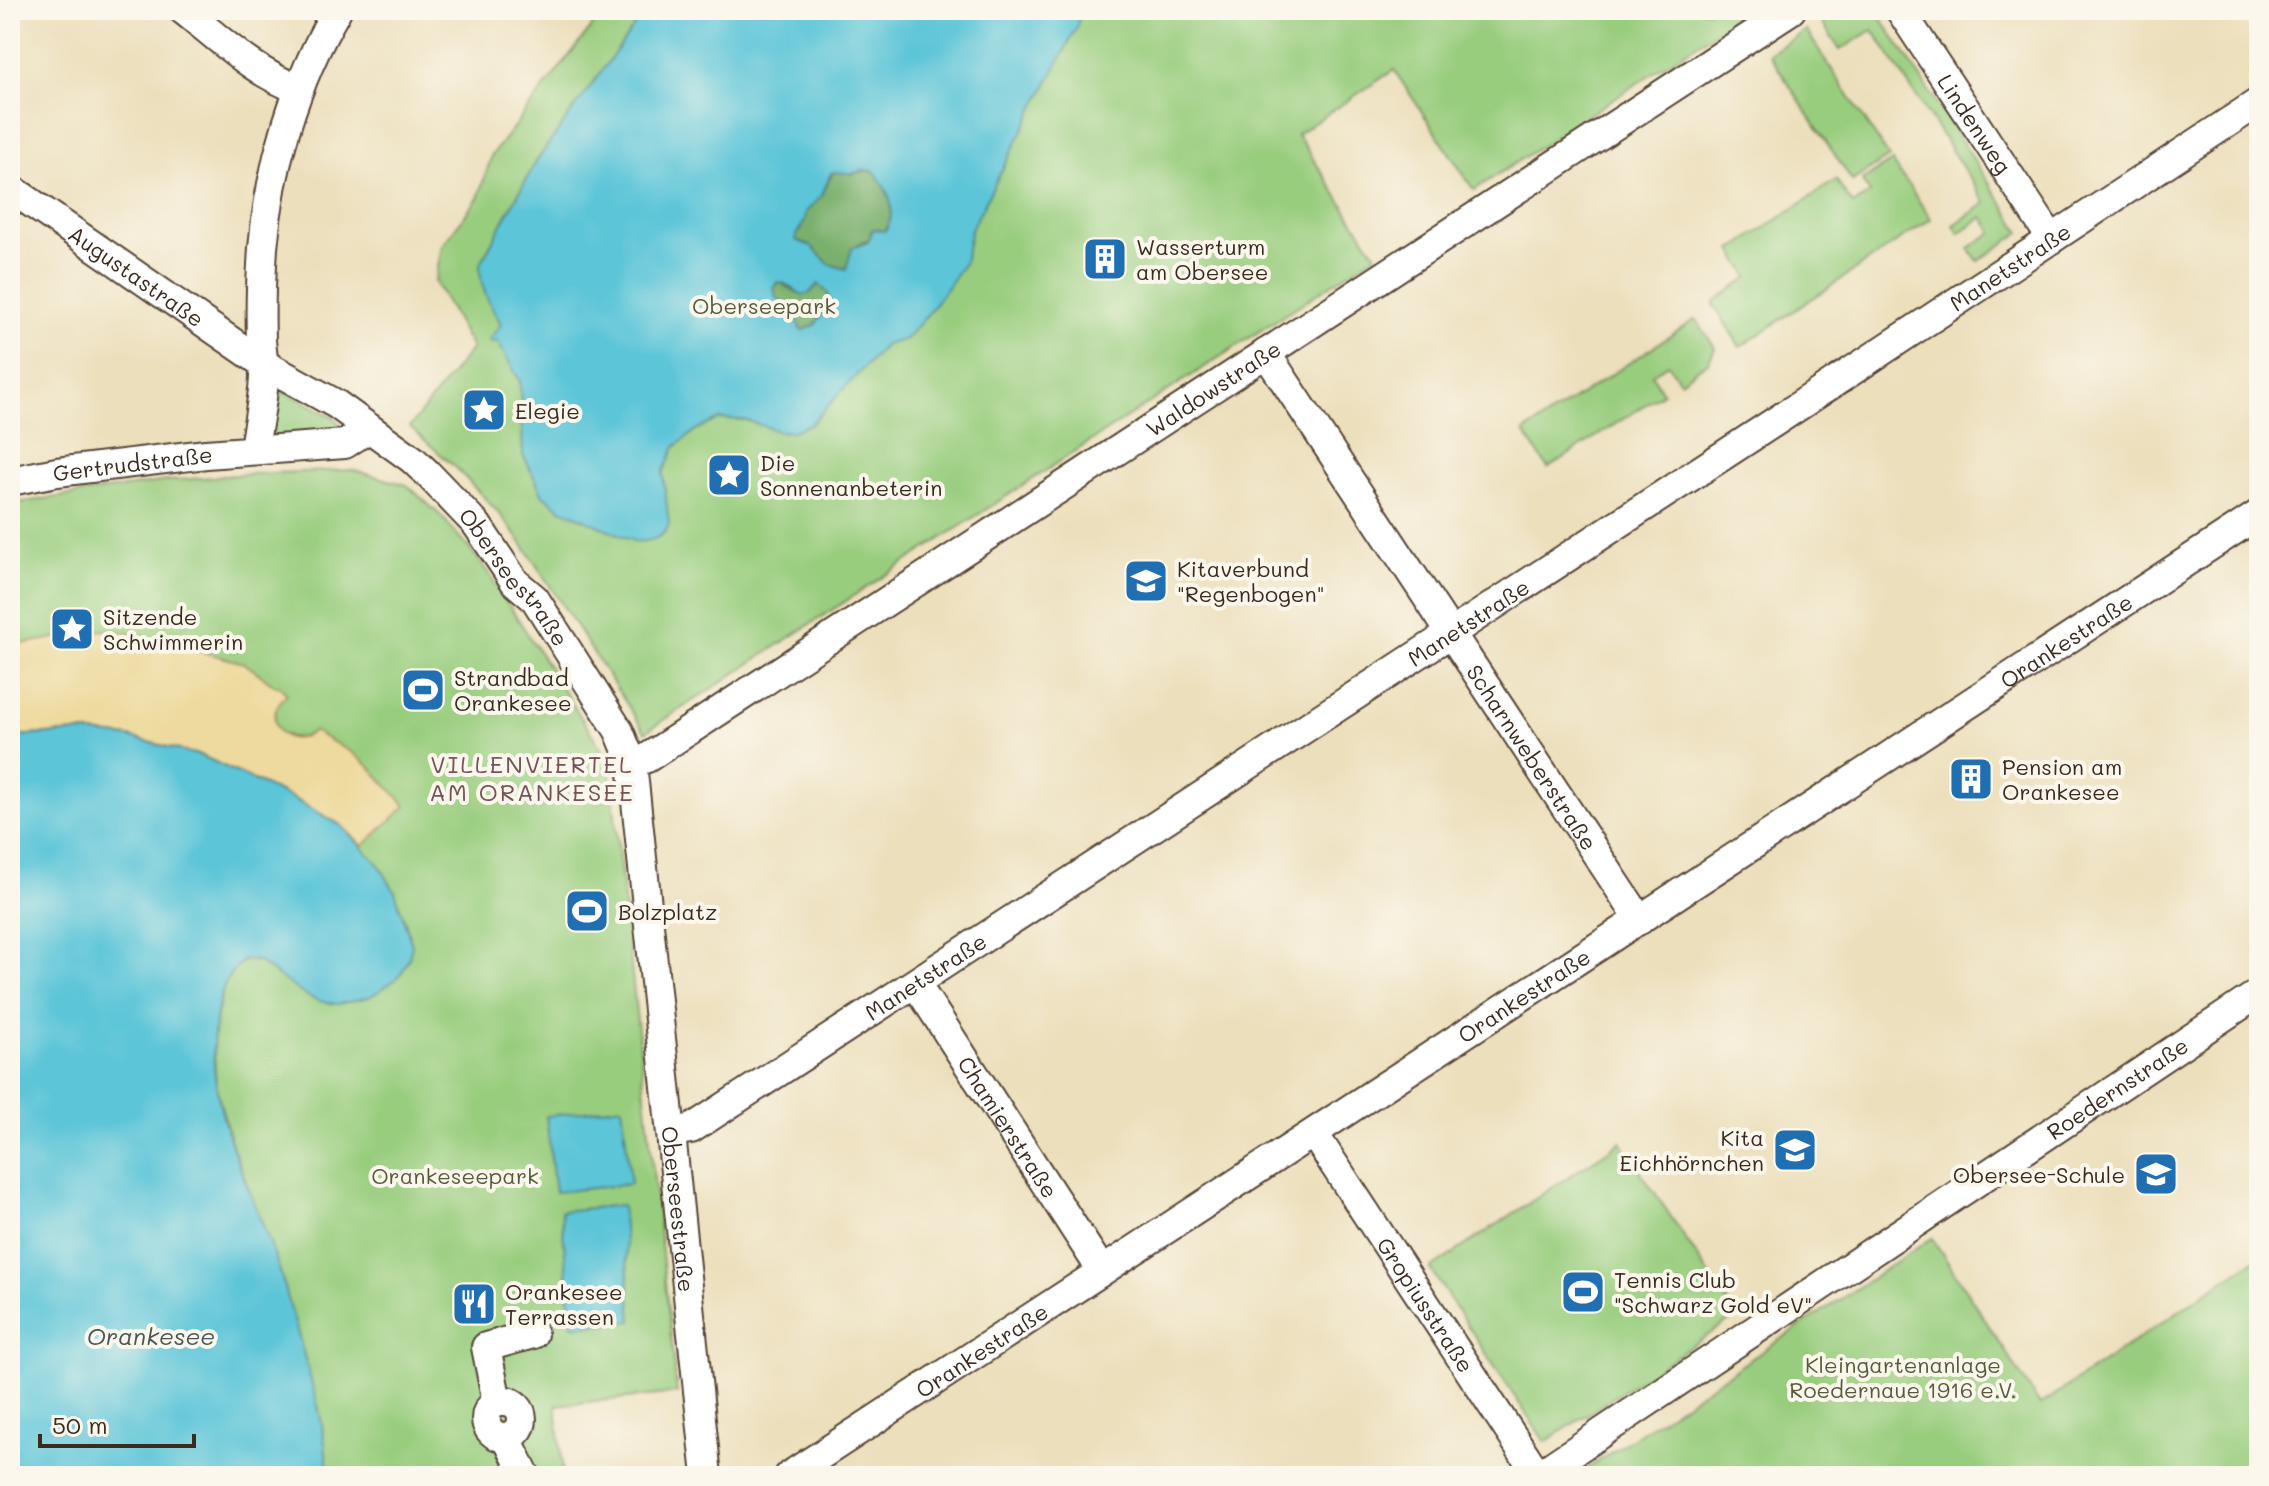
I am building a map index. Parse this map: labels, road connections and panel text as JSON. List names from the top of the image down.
{
  "streets": {
    "street": [
      "Lindenweg",
      "Manetstraße",
      "Augustastraße",
      "Waldowstraße",
      "Gertrudstraße",
      "Oberseestraße",
      "Orankestraße",
      "Scharnweberstraße",
      "Roedernstraße",
      "Chamierstraße",
      "Gropiusstraße"
    ]
  },
  "crossings": [
    ["Lindenweg", "Manetstraße"],
    ["Manetstraße", "Oberseestraße"],
    ["Manetstraße", "Scharnweberstraße"],
    ["Manetstraße", "Chamierstraße"],
    ["Augustastraße", "Oberseestraße"],
    ["Waldowstraße", "Oberseestraße"],
    ["Waldowstraße", "Scharnweberstraße"],
    ["Gertrudstraße", "Oberseestraße"],
    ["Orankestraße", "Scharnweberstraße"],
    ["Orankestraße", "Chamierstraße"],
    ["Orankestraße", "Gropiusstraße"],
    ["Roedernstraße", "Gropiusstraße"]
  ],
  "districts": ["VILLENVIERTEL AM ORANKESEE"],
  "water": ["Orankesee"],
  "parks": ["Oberseepark", "Orankeseepark", "Kleingartenanlage Roedernaue 1916 e.V."],
  "places": {
    "building": ["Wasserturm am Obersee", "Pension am Orankesee"],
    "place": ["Elegie", "Die Sonnenanbeterin", "Sitzende Schwimmerin"],
    "school or university": ["Kitaverbund \"Regenbogen\"", "Kita Eichhörnchen", "Obersee-Schule"],
    "sports": ["Strandbad Orankesee", "Bolzplatz", "Tennis Club \"Schwarz Gold eV\""],
    "restaurant": ["Orankesee Terrassen"]
  },
  "scale_bar": "50 m"
}
